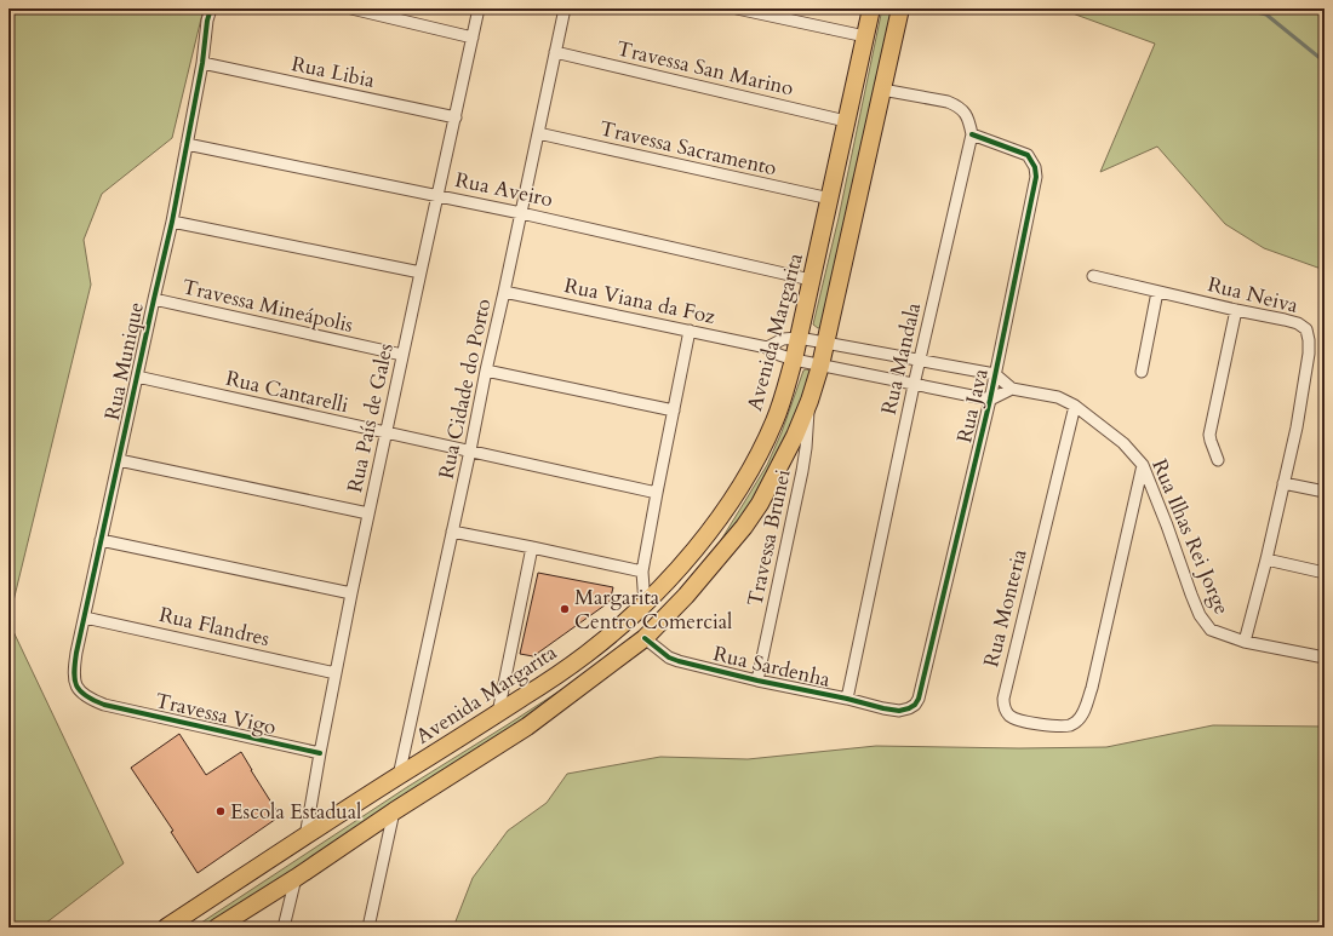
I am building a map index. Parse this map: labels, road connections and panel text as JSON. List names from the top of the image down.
{
  "streets": {
    "main road": ["Avenida Margarita"],
    "street": [
      "Travessa San Marino",
      "Rua Libia",
      "Travessa Sacramento",
      "Rua Aveiro",
      "Rua Neiva",
      "Rua Viana da Foz",
      "Travessa Mineápolis",
      "Rua Mandala",
      "Rua Munique",
      "Rua Cidade do Porto",
      "Rua Cantarelli",
      "Rua Java",
      "Rua País de Gales",
      "Rua Ilhas Rei Jorge",
      "Travessa Brunei",
      "Rua Monteria",
      "Rua Flandres",
      "Rua Sardenha",
      "Travessa Vigo"
    ]
  },
  "crossings": [
    ["Travessa San Marino", "Avenida Margarita"],
    ["Travessa San Marino", "Rua Cidade do Porto"],
    ["Rua Libia", "Rua Munique"],
    ["Rua Libia", "Rua País de Gales"],
    ["Travessa Sacramento", "Avenida Margarita"],
    ["Travessa Sacramento", "Rua Cidade do Porto"],
    ["Rua Aveiro", "Avenida Margarita"],
    ["Rua Aveiro", "Rua Munique"],
    ["Rua Aveiro", "Rua Cidade do Porto"],
    ["Rua Aveiro", "Rua País de Gales"],
    ["Rua Viana da Foz", "Avenida Margarita"],
    ["Rua Viana da Foz", "Rua Cidade do Porto"],
    ["Travessa Mineápolis", "Rua Munique"],
    ["Travessa Mineápolis", "Rua País de Gales"],
    ["Avenida Margarita", "Rua Cidade do Porto"],
    ["Avenida Margarita", "Rua País de Gales"],
    ["Rua Mandala", "Rua Java"],
    ["Rua Mandala", "Rua Sardenha"],
    ["Rua Munique", "Rua Cantarelli"],
    ["Rua Munique", "Rua Flandres"],
    ["Rua Munique", "Travessa Vigo"],
    ["Rua Cidade do Porto", "Rua Cantarelli"],
    ["Rua Cantarelli", "Rua País de Gales"],
    ["Rua Java", "Rua Sardenha"],
    ["Rua País de Gales", "Rua Flandres"],
    ["Rua País de Gales", "Travessa Vigo"],
    ["Rua Ilhas Rei Jorge", "Rua Monteria"],
    ["Travessa Brunei", "Rua Sardenha"]
  ],
  "places": ["Margarita Centro Comercial", "Escola Estadual"]
}
